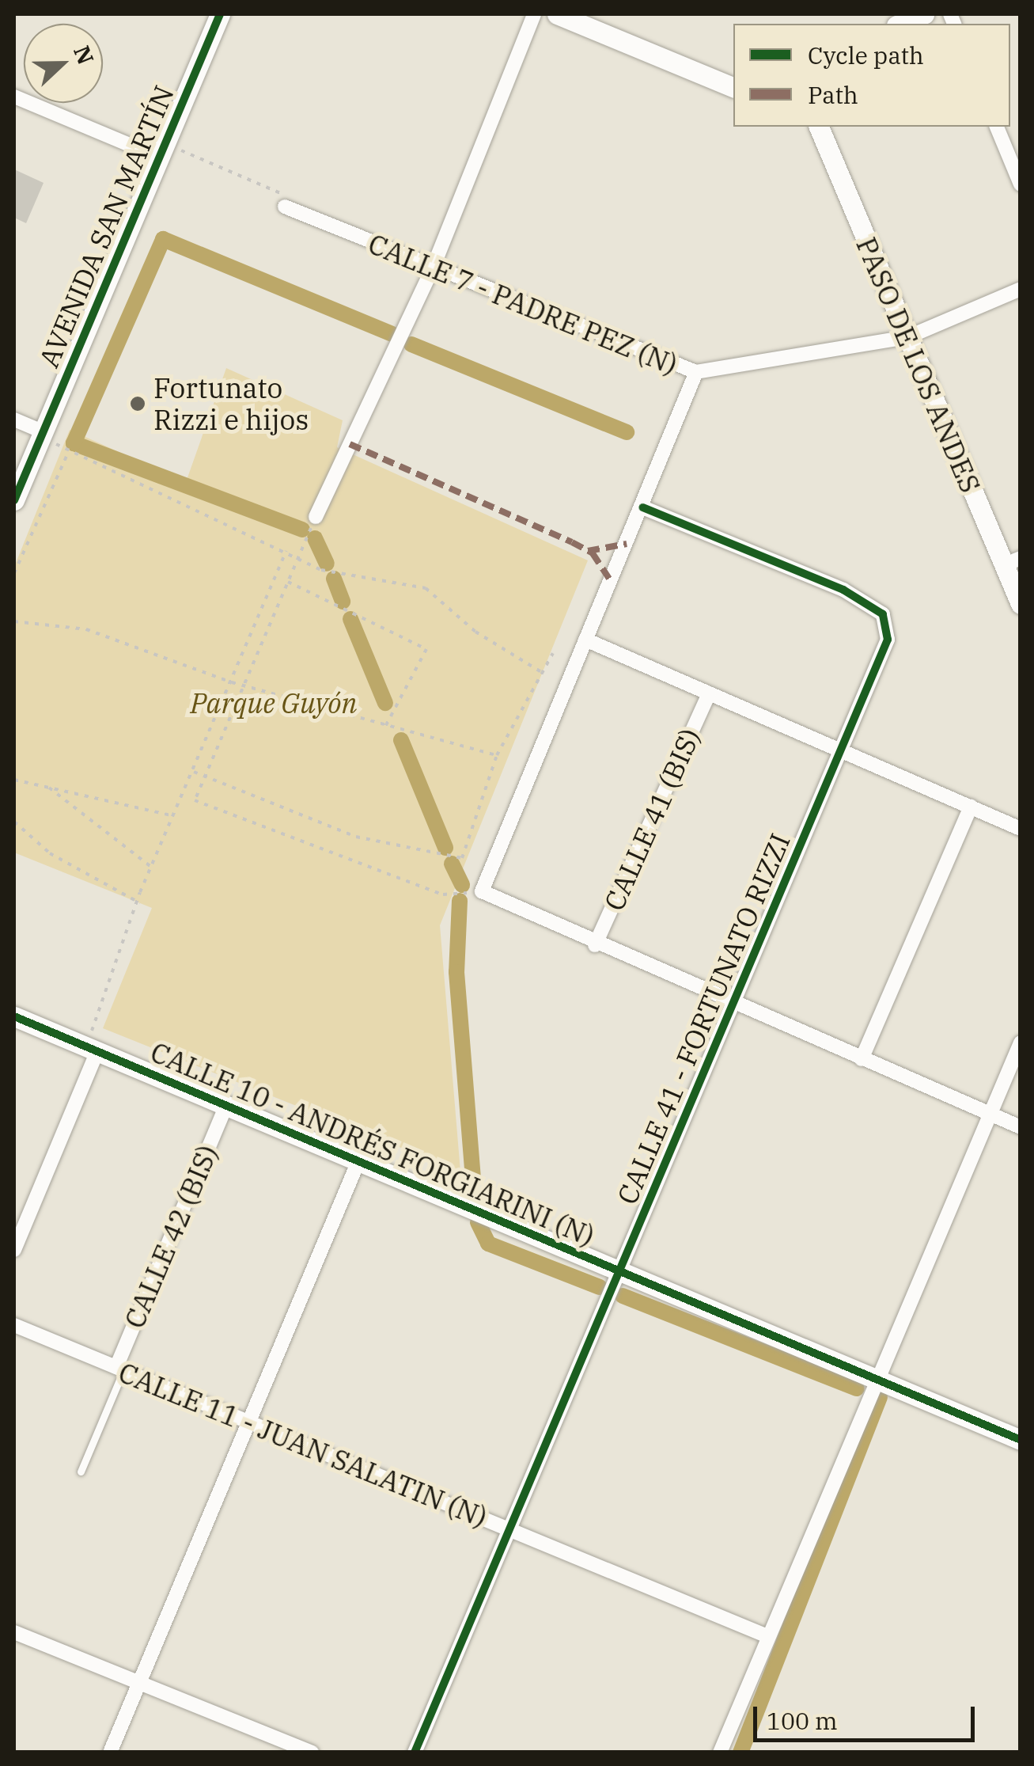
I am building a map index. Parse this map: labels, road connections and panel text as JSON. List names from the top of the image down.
{
  "streets": {
    "street": [
      "AVENIDA SAN MARTÍN",
      "CALLE 7 - PADRE PEZ (N)",
      "PASO DE LOS ANDES",
      "CALLE 41 (BIS)",
      "CALLE 41 - FORTUNATO RIZZI",
      "CALLE 10 - ANDRÉS FORGIARINI (N)",
      "CALLE 42 (BIS)",
      "CALLE 11 - JUAN SALATIN (N)"
    ]
  },
  "crossings": [
    ["CALLE 7 - PADRE PEZ (N)", "PASO DE LOS ANDES"],
    ["CALLE 41 - FORTUNATO RIZZI", "CALLE 10 - ANDRÉS FORGIARINI (N)"],
    ["CALLE 41 - FORTUNATO RIZZI", "CALLE 11 - JUAN SALATIN (N)"],
    ["CALLE 10 - ANDRÉS FORGIARINI (N)", "CALLE 42 (BIS)"],
    ["CALLE 42 (BIS)", "CALLE 11 - JUAN SALATIN (N)"]
  ],
  "parks": ["Parque Guyón"],
  "places": ["Fortunato Rizzi e hijos"],
  "legend": ["Cycle path", "Path"],
  "scale_bar": "100 m",
  "north": "right"
}
